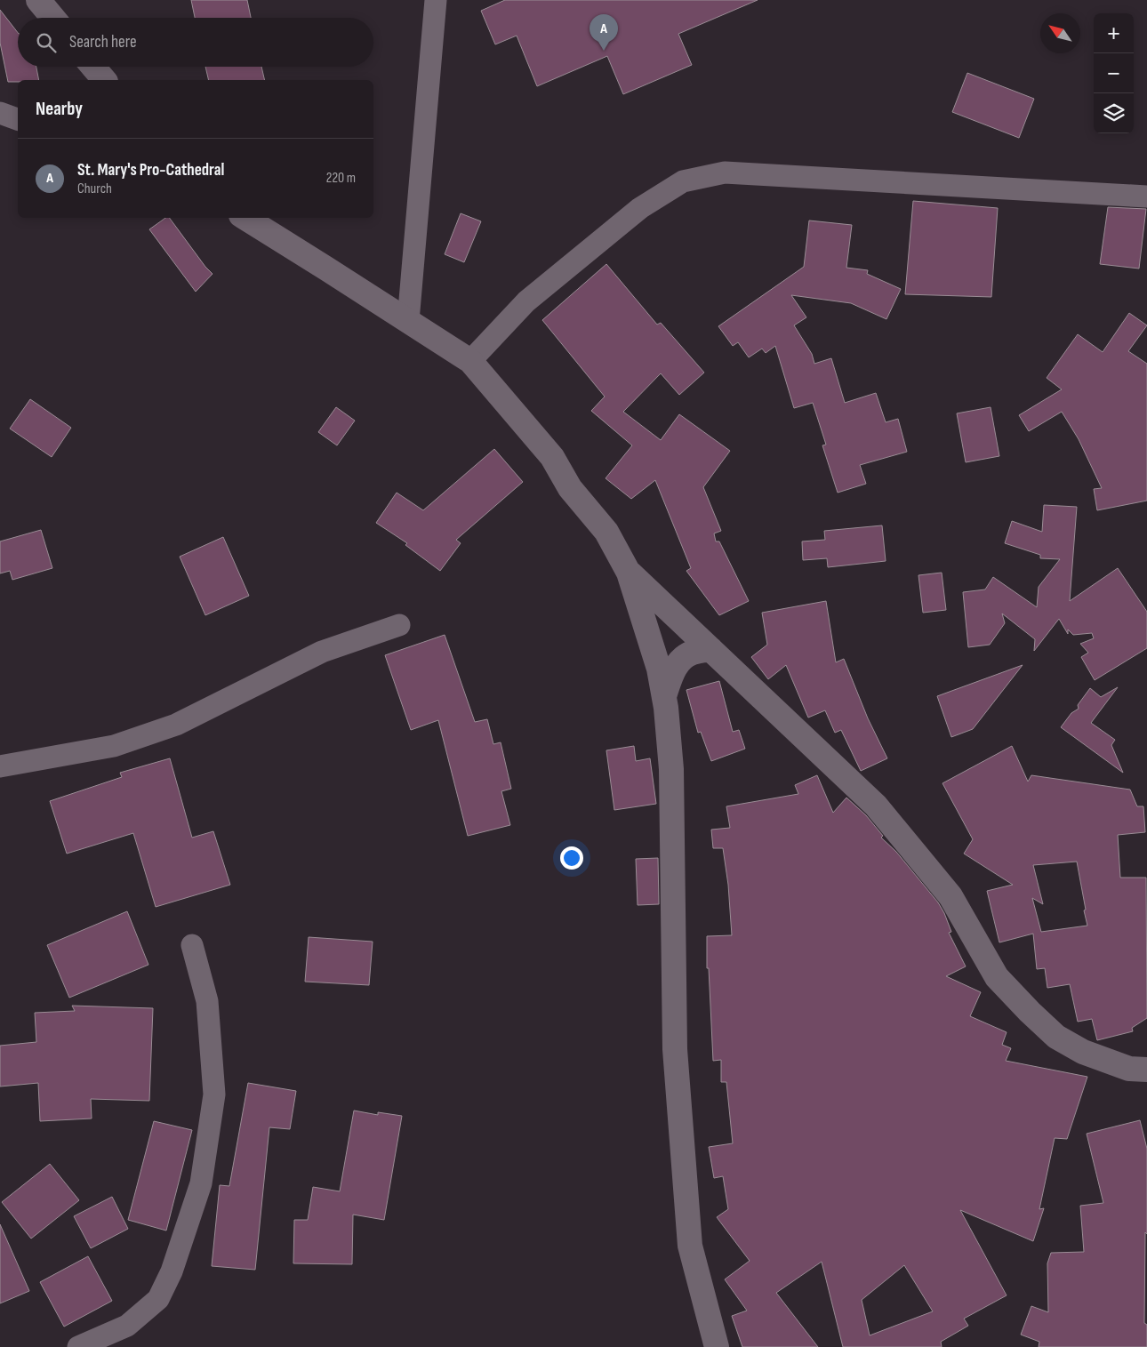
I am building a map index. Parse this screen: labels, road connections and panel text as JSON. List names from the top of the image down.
{
  "north": "top left",
  "page": {
    "map_buttons": ["+", "−"],
    "pins": "A",
    "search": "Search here",
    "heading": "Nearby",
    "list": [
      {
        "mark": "A",
        "name": "St. Mary's Pro-Cathedral",
        "note": "Church",
        "value": "220 m"
      }
    ]
  }
}
